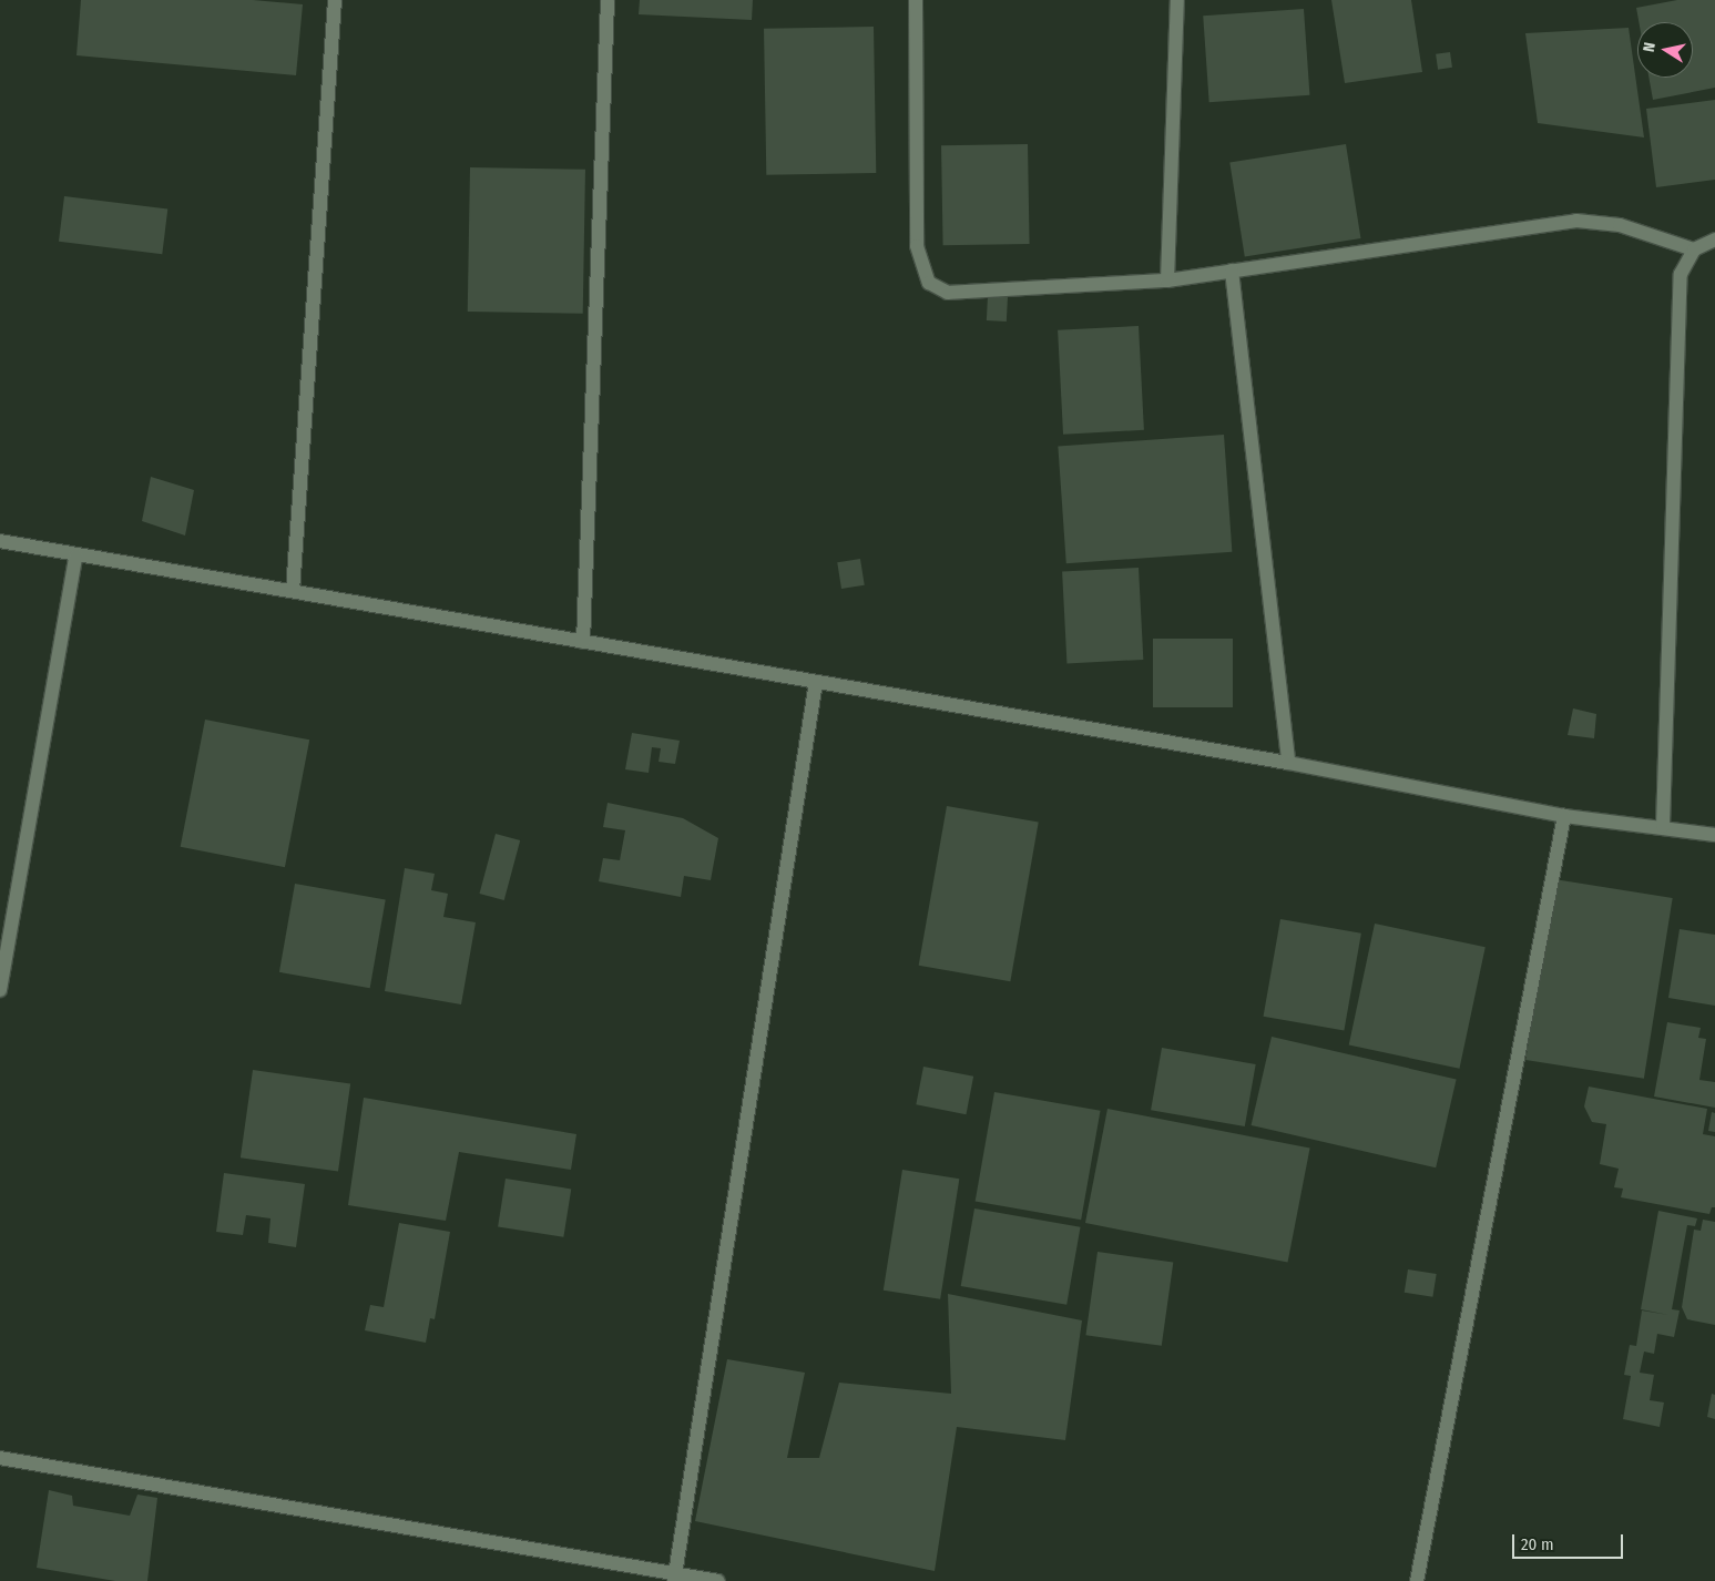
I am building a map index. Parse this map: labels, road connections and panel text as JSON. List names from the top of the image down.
{
  "scale_bar": "20 m",
  "north": "left"
}
